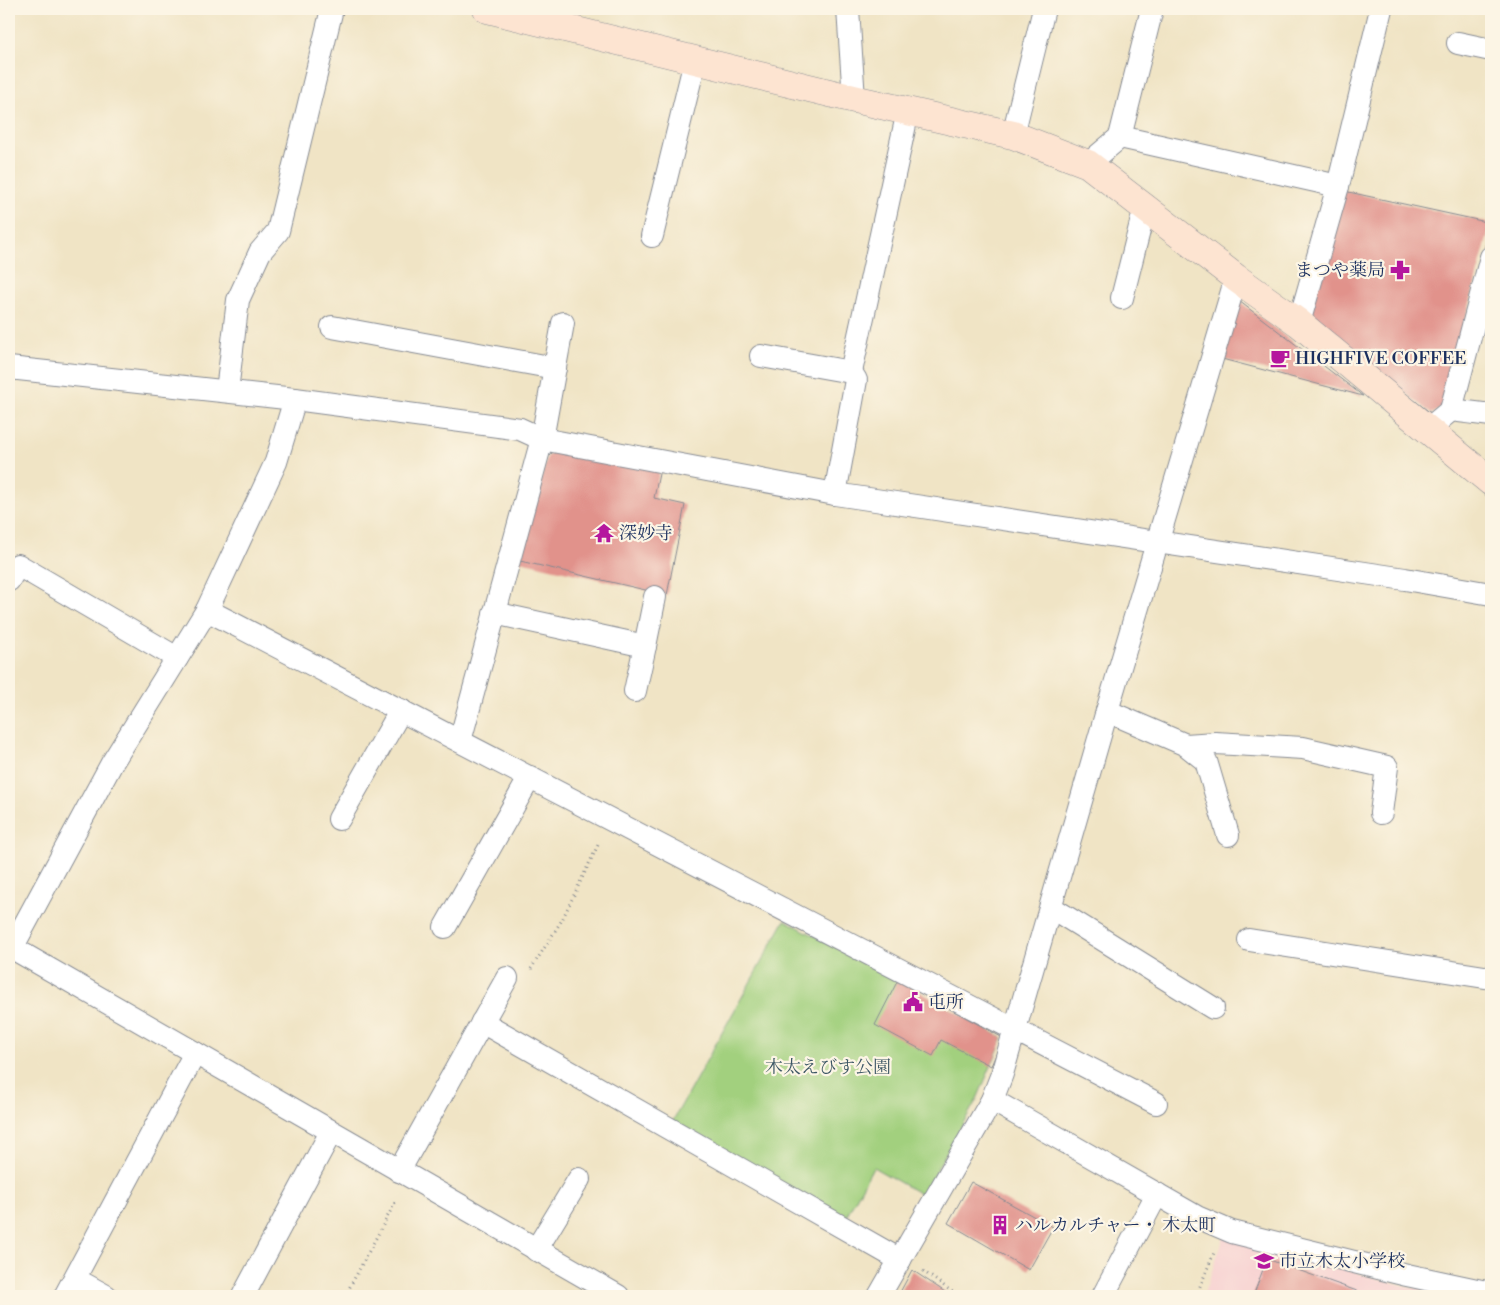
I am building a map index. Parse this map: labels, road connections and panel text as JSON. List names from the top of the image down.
{
  "parks": ["木太えびす公園"],
  "places": {
    "pharmacy": ["まつや薬局"],
    "cafe": ["HIGHFIVE COFFEE"],
    "temple": ["深妙寺"],
    "public building": ["屯所"],
    "building": ["ハルカルチャー・ 木太町"],
    "school or university": ["市立木太小学校"]
  }
}
